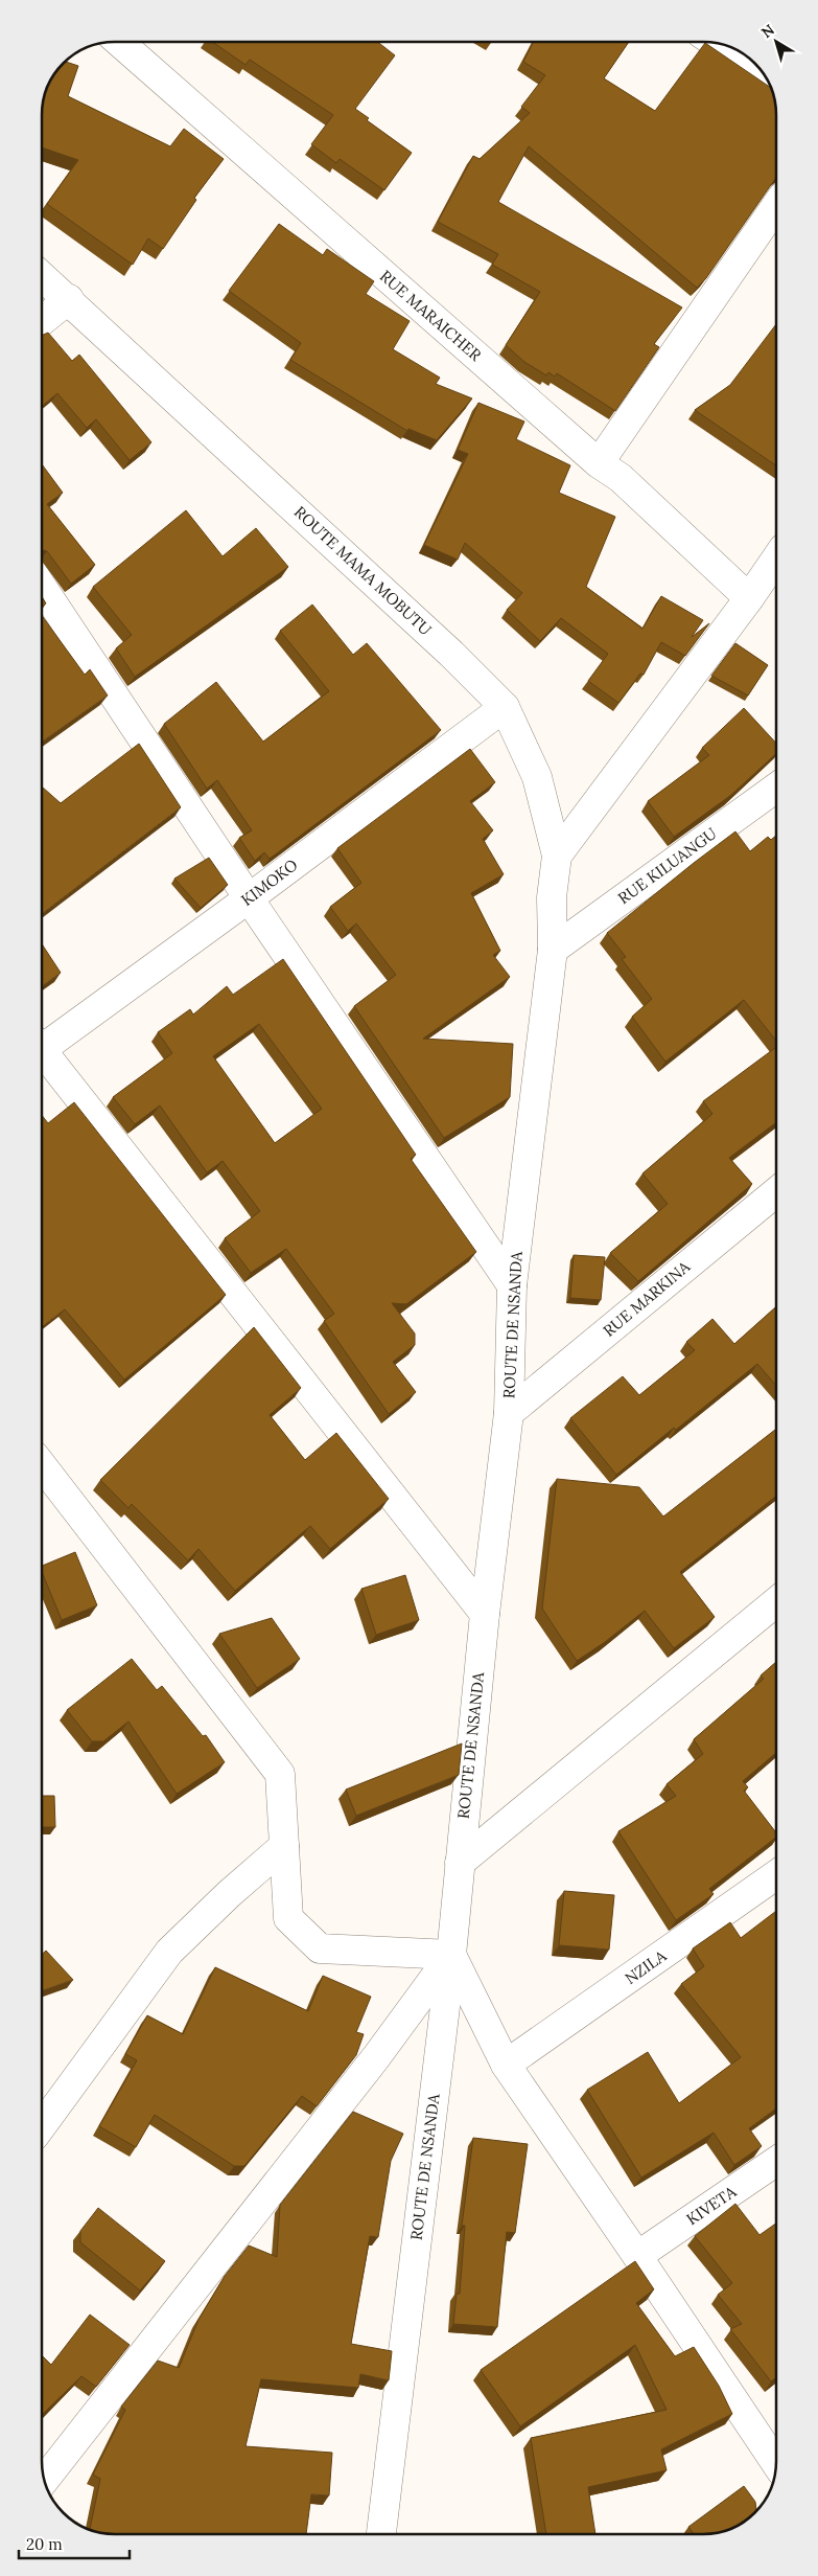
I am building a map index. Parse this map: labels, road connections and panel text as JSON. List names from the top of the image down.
{
  "streets": {
    "street": [
      "RUE MARAICHER",
      "ROUTE MAMA MOBUTU",
      "RUE KILUANGU",
      "KIMOKO",
      "RUE MARKINA",
      "ROUTE DE NSANDA",
      "NZILA",
      "KIVETA"
    ]
  },
  "crossings": [
    ["ROUTE MAMA MOBUTU", "RUE KILUANGU"],
    ["ROUTE MAMA MOBUTU", "KIMOKO"],
    ["ROUTE MAMA MOBUTU", "ROUTE DE NSANDA"],
    ["RUE KILUANGU", "ROUTE DE NSANDA"],
    ["RUE MARKINA", "ROUTE DE NSANDA"]
  ],
  "scale_bar": "20 m",
  "north": "top left"
}
